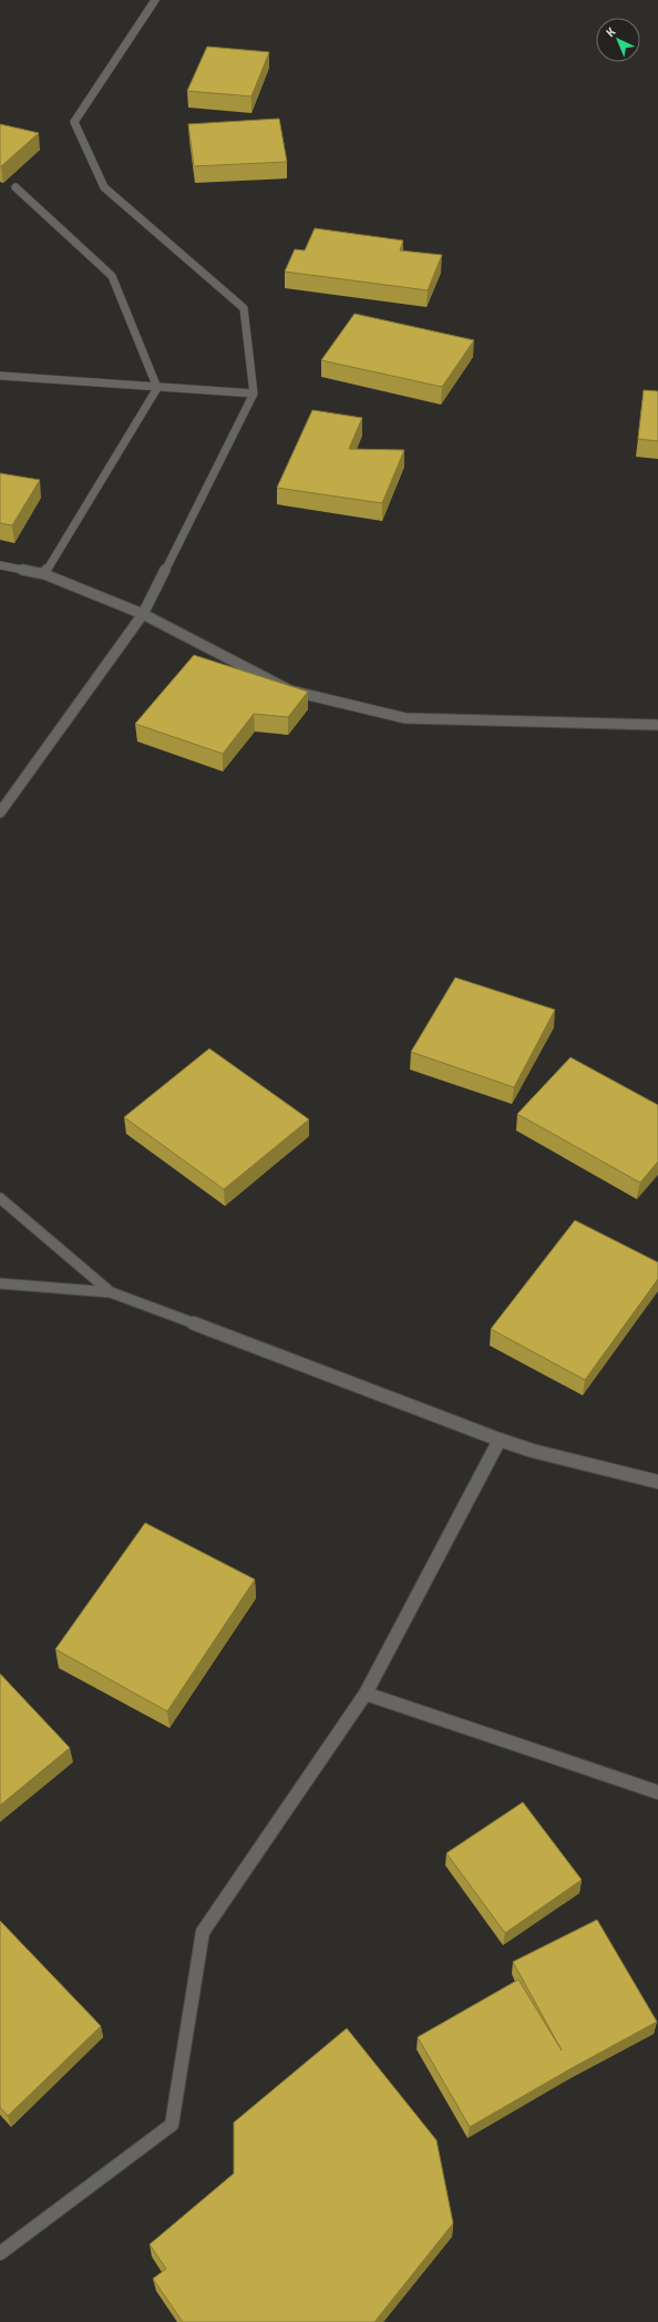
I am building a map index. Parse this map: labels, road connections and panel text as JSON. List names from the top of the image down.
{
  "north": "top left"
}
